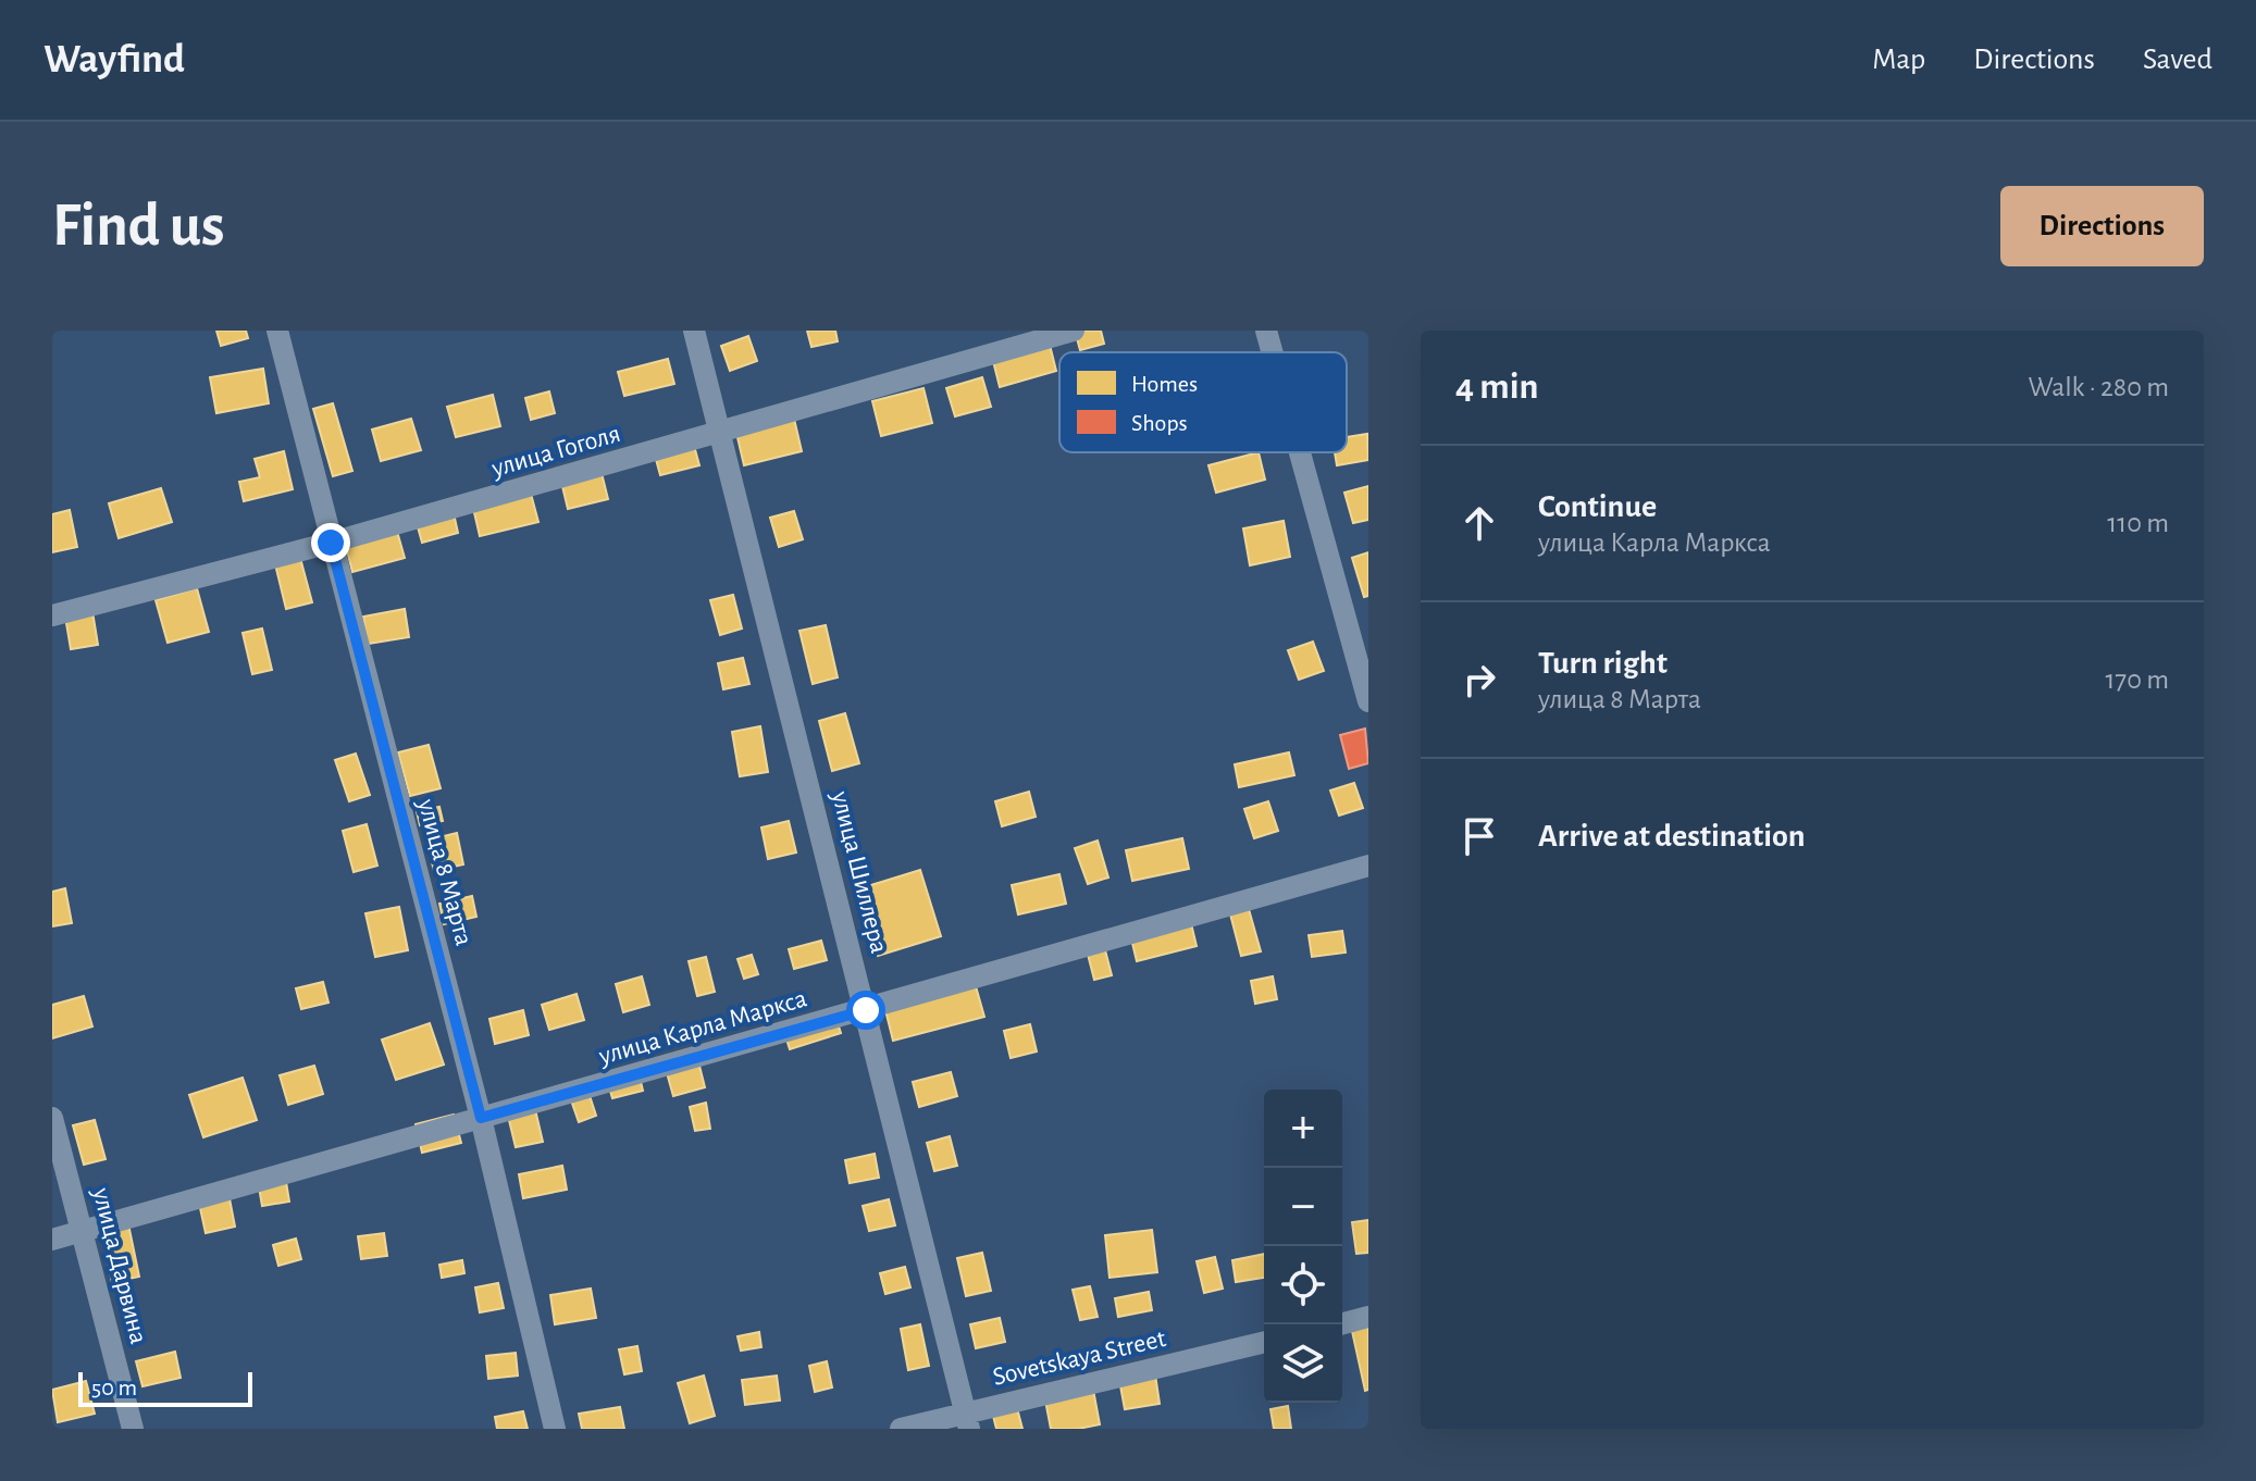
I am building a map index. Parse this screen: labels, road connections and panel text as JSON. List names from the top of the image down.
{
  "streets": {
    "street": [
      "улица Гоголя",
      "улица 8 Марта",
      "улица Шиллера",
      "улица Карла Маркса",
      "улица Дарвина",
      "Sovetskaya Street"
    ]
  },
  "crossings": [
    ["улица Гоголя", "улица 8 Марта"],
    ["улица Гоголя", "улица Шиллера"],
    ["улица 8 Марта", "улица Карла Маркса"],
    ["улица Шиллера", "улица Карла Маркса"],
    ["улица Шиллера", "Sovetskaya Street"],
    ["улица Карла Маркса", "улица Дарвина"]
  ],
  "legend": ["Homes", "Shops"],
  "scale_bar": "50 m",
  "page": {
    "header": "Wayfind",
    "nav": ["Map", "Directions", "Saved"],
    "buttons": "Directions",
    "title": "Find us",
    "heading": ["4 min", "Walk · 280 m"],
    "list": [
      ["Continue", "улица Карла Маркса", "110 m"],
      ["Turn right", "улица 8 Марта", "170 m"],
      "Arrive at destination"
    ],
    "map_buttons": ["+", "−"],
    "scale": "50 m"
  }
}
